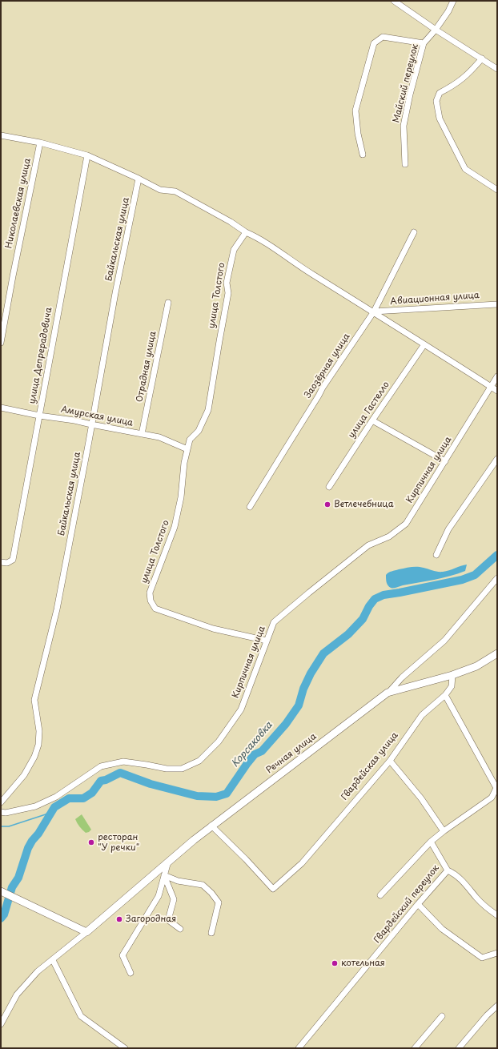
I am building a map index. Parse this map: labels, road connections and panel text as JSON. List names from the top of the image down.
{
  "streets": {
    "main road": ["Речная улица"],
    "street": [
      "Майский переулок",
      "Николаевская улица",
      "Байкальская улица",
      "улица Толстого",
      "Авиационная улица",
      "улица Депрерадовича",
      "Заозёрная улица",
      "Отрадная улица",
      "улица Гастелло",
      "Амурская улица",
      "Кирпичная улица",
      "Гвардейская улица",
      "Гвардейский переулок"
    ]
  },
  "crossings": [
    ["Байкальская улица", "Амурская улица"],
    ["улица Толстого", "Амурская улица"],
    ["улица Толстого", "Кирпичная улица"],
    ["Авиационная улица", "Заозёрная улица"],
    ["улица Депрерадовича", "Амурская улица"],
    ["Отрадная улица", "Амурская улица"],
    ["Речная улица", "Гвардейская улица"]
  ],
  "water": ["Корсаковка"],
  "places": [
    "Ветлечебница",
    "ресторан \"У речки\"",
    "Загородная",
    "котельная"
  ]
}
